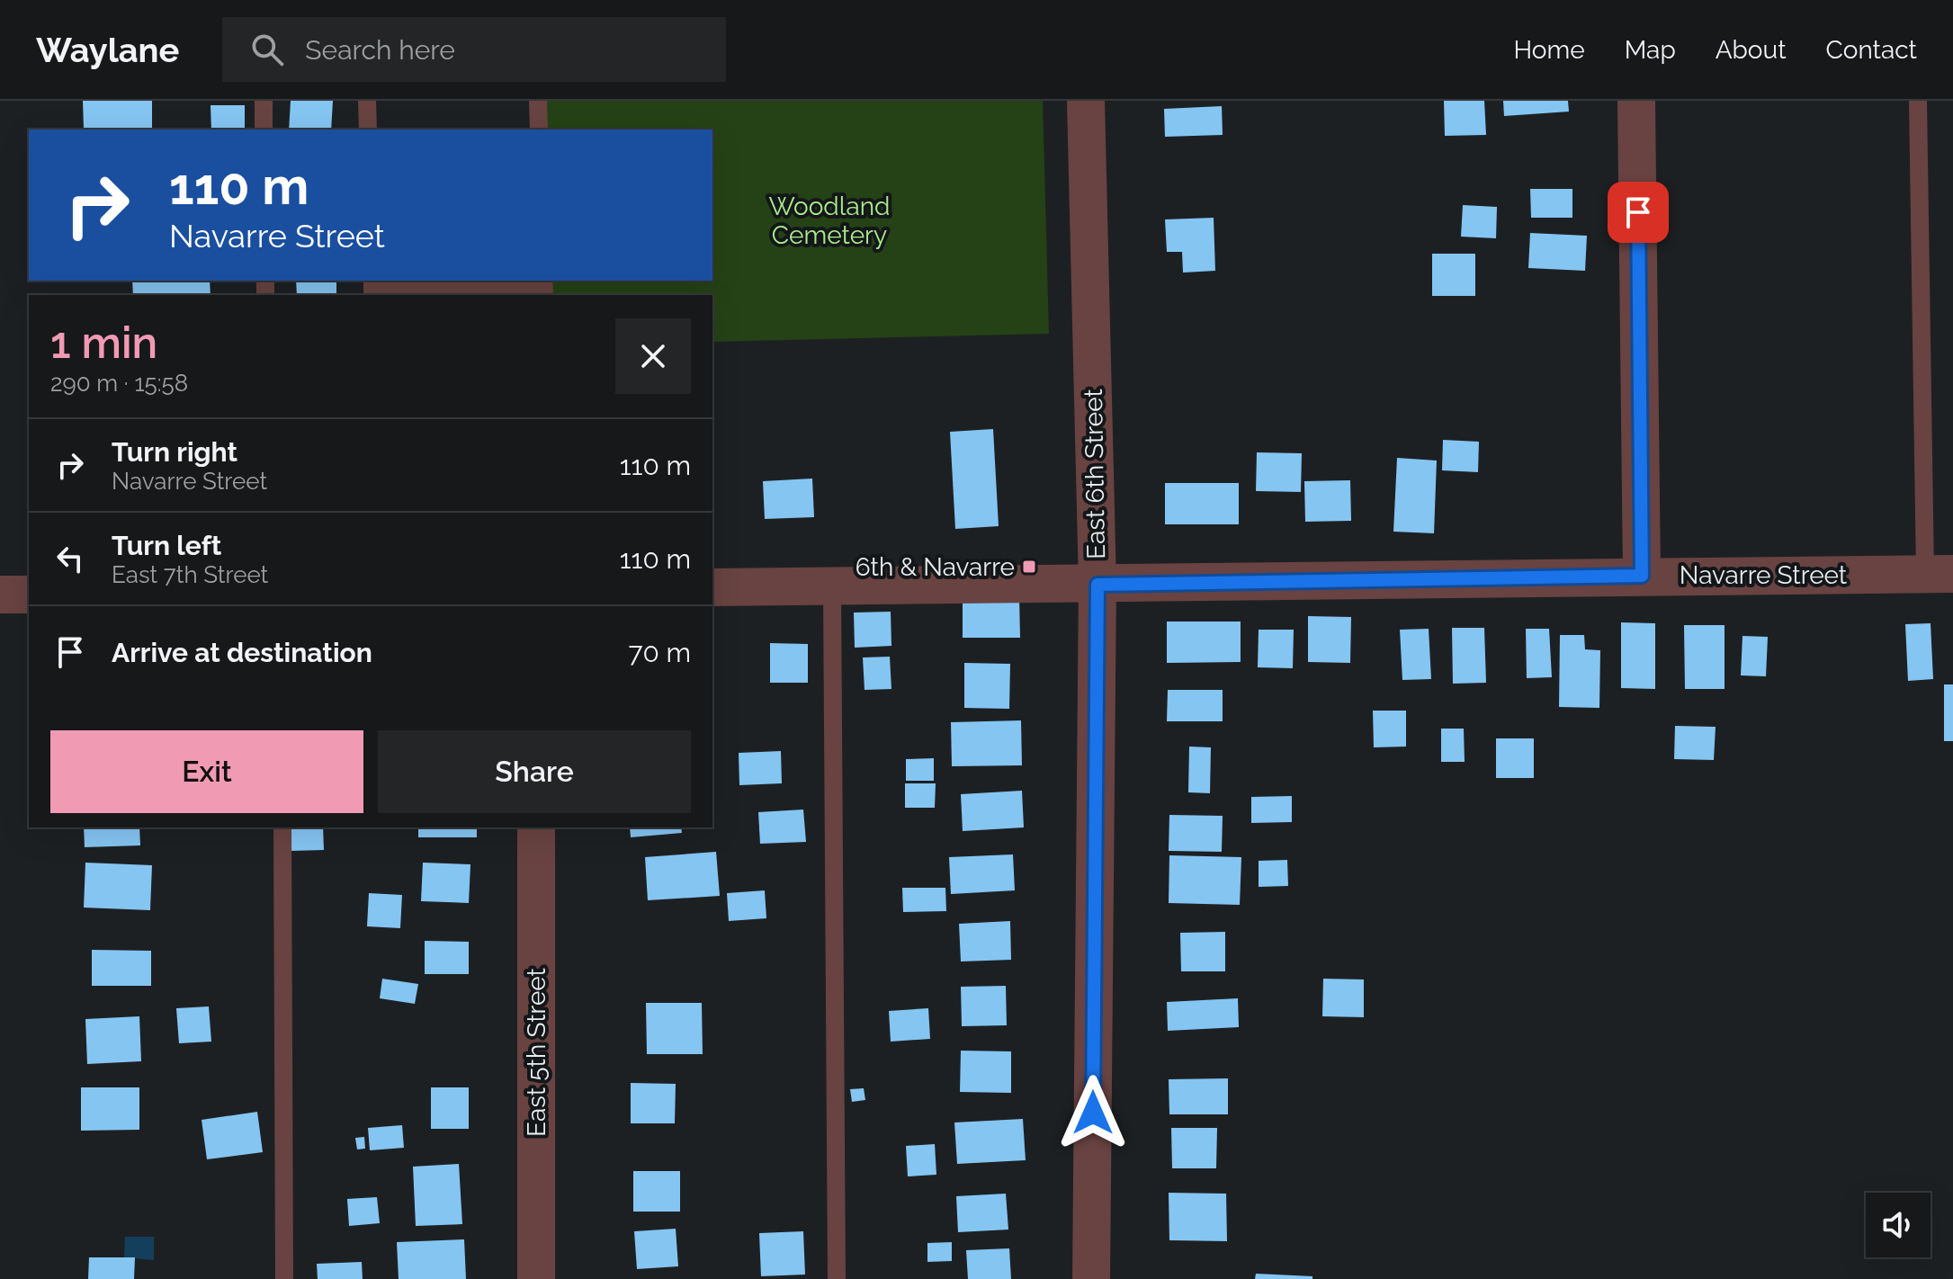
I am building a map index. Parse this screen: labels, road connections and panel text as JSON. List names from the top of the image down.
{
  "streets": {
    "street": ["East 6th Street", "Navarre Street", "East 5th Street"]
  },
  "crossings": [
    ["East 6th Street", "Navarre Street"]
  ],
  "parks": ["Woodland Cemetery"],
  "places": {
    "transit": ["6th & Navarre"]
  },
  "page": {
    "header": "Waylane",
    "search": "Search here",
    "nav": [
      "Home",
      "Map",
      "About",
      "Contact"
    ],
    "turn": ["110 m", "Navarre Street"],
    "heading": ["1 min", "290 m · 15:58"],
    "list": [
      {
        "name": "Turn right",
        "note": "Navarre Street",
        "value": "110 m"
      },
      {
        "name": "Turn left",
        "note": "East 7th Street",
        "value": "110 m"
      },
      {
        "name": "Arrive at destination",
        "value": "70 m"
      }
    ],
    "buttons": ["Exit", "Share"]
  }
}
